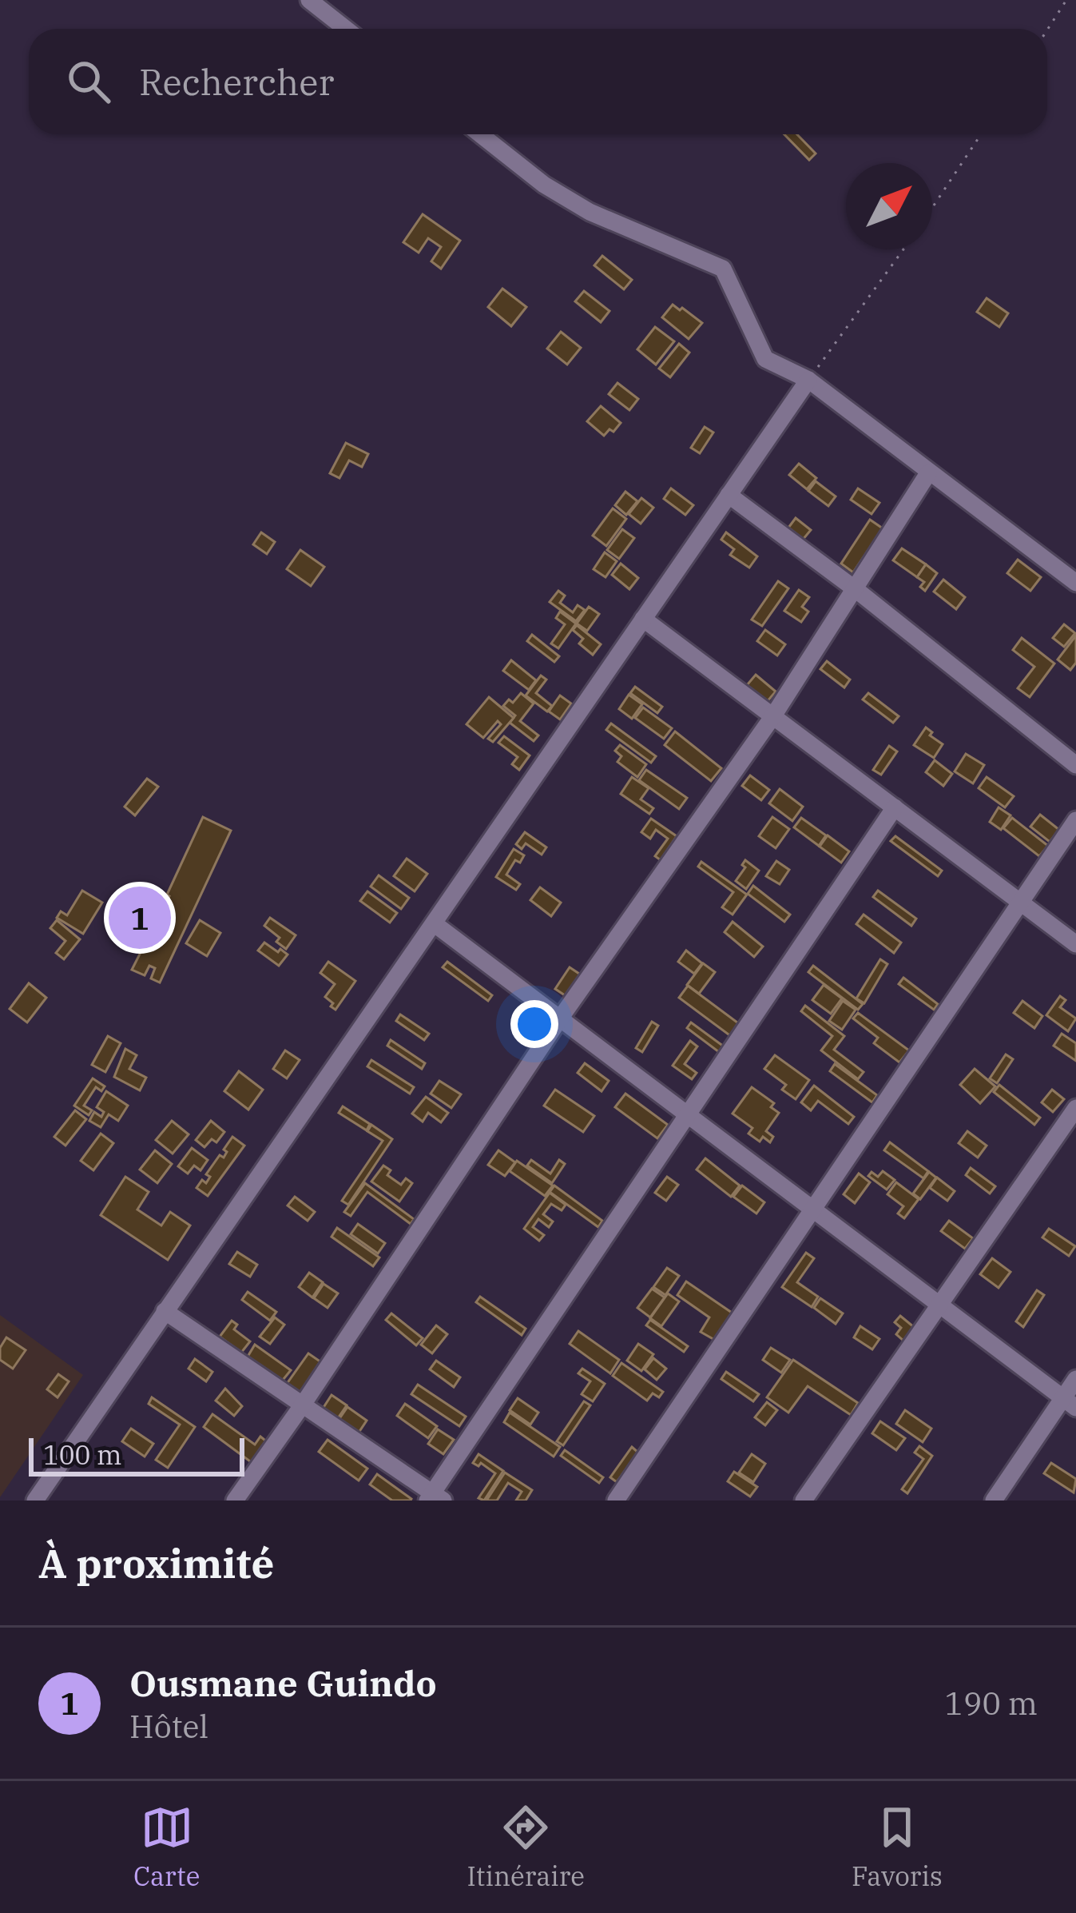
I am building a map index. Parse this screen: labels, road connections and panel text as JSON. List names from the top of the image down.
{
  "scale_bar": "100 m",
  "north": "top right",
  "page": {
    "search": "Rechercher",
    "pins": "1",
    "scale": "100 m",
    "heading": "À proximité",
    "list": [
      {
        "mark": "1",
        "name": "Ousmane Guindo",
        "note": "Hôtel",
        "value": "190 m"
      }
    ],
    "nav": ["Carte", "Itinéraire", "Favoris"]
  }
}
